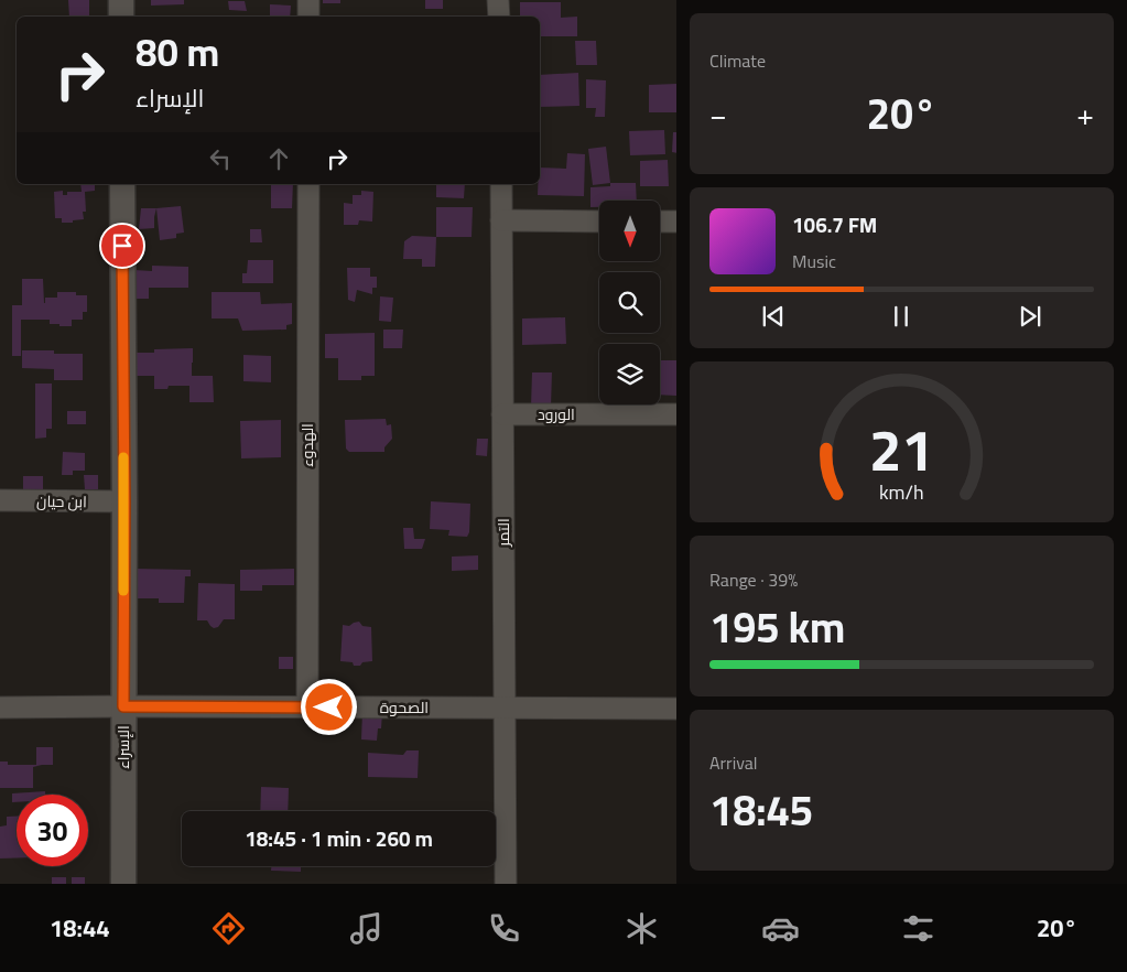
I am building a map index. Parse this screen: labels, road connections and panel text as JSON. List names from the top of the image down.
{
  "streets": {
    "street": [
      "الورود",
      "الهدوء",
      "ابن حيان",
      "التمر",
      "الصحوة",
      "الإسراء"
    ]
  },
  "crossings": [
    ["الورود", "التمر"],
    ["الهدوء", "الصحوة"],
    ["ابن حيان", "الإسراء"],
    ["التمر", "الصحوة"],
    ["الصحوة", "الإسراء"]
  ],
  "north": "bottom",
  "page": {
    "tile": [
      "Climate",
      ["Range · 39%", "195 km"],
      ["Arrival", "18:45"]
    ],
    "turn": ["80 m", "الإسراء"],
    "heat": ["−", "20°", "+"],
    "song": ["106.7 FM", "Music"],
    "limit": "30",
    "trip": "18:45 · 1 min · 260 m",
    "tabs": ["18:44", "20°"],
    "gauge": ["21", "km/h"]
  }
}
